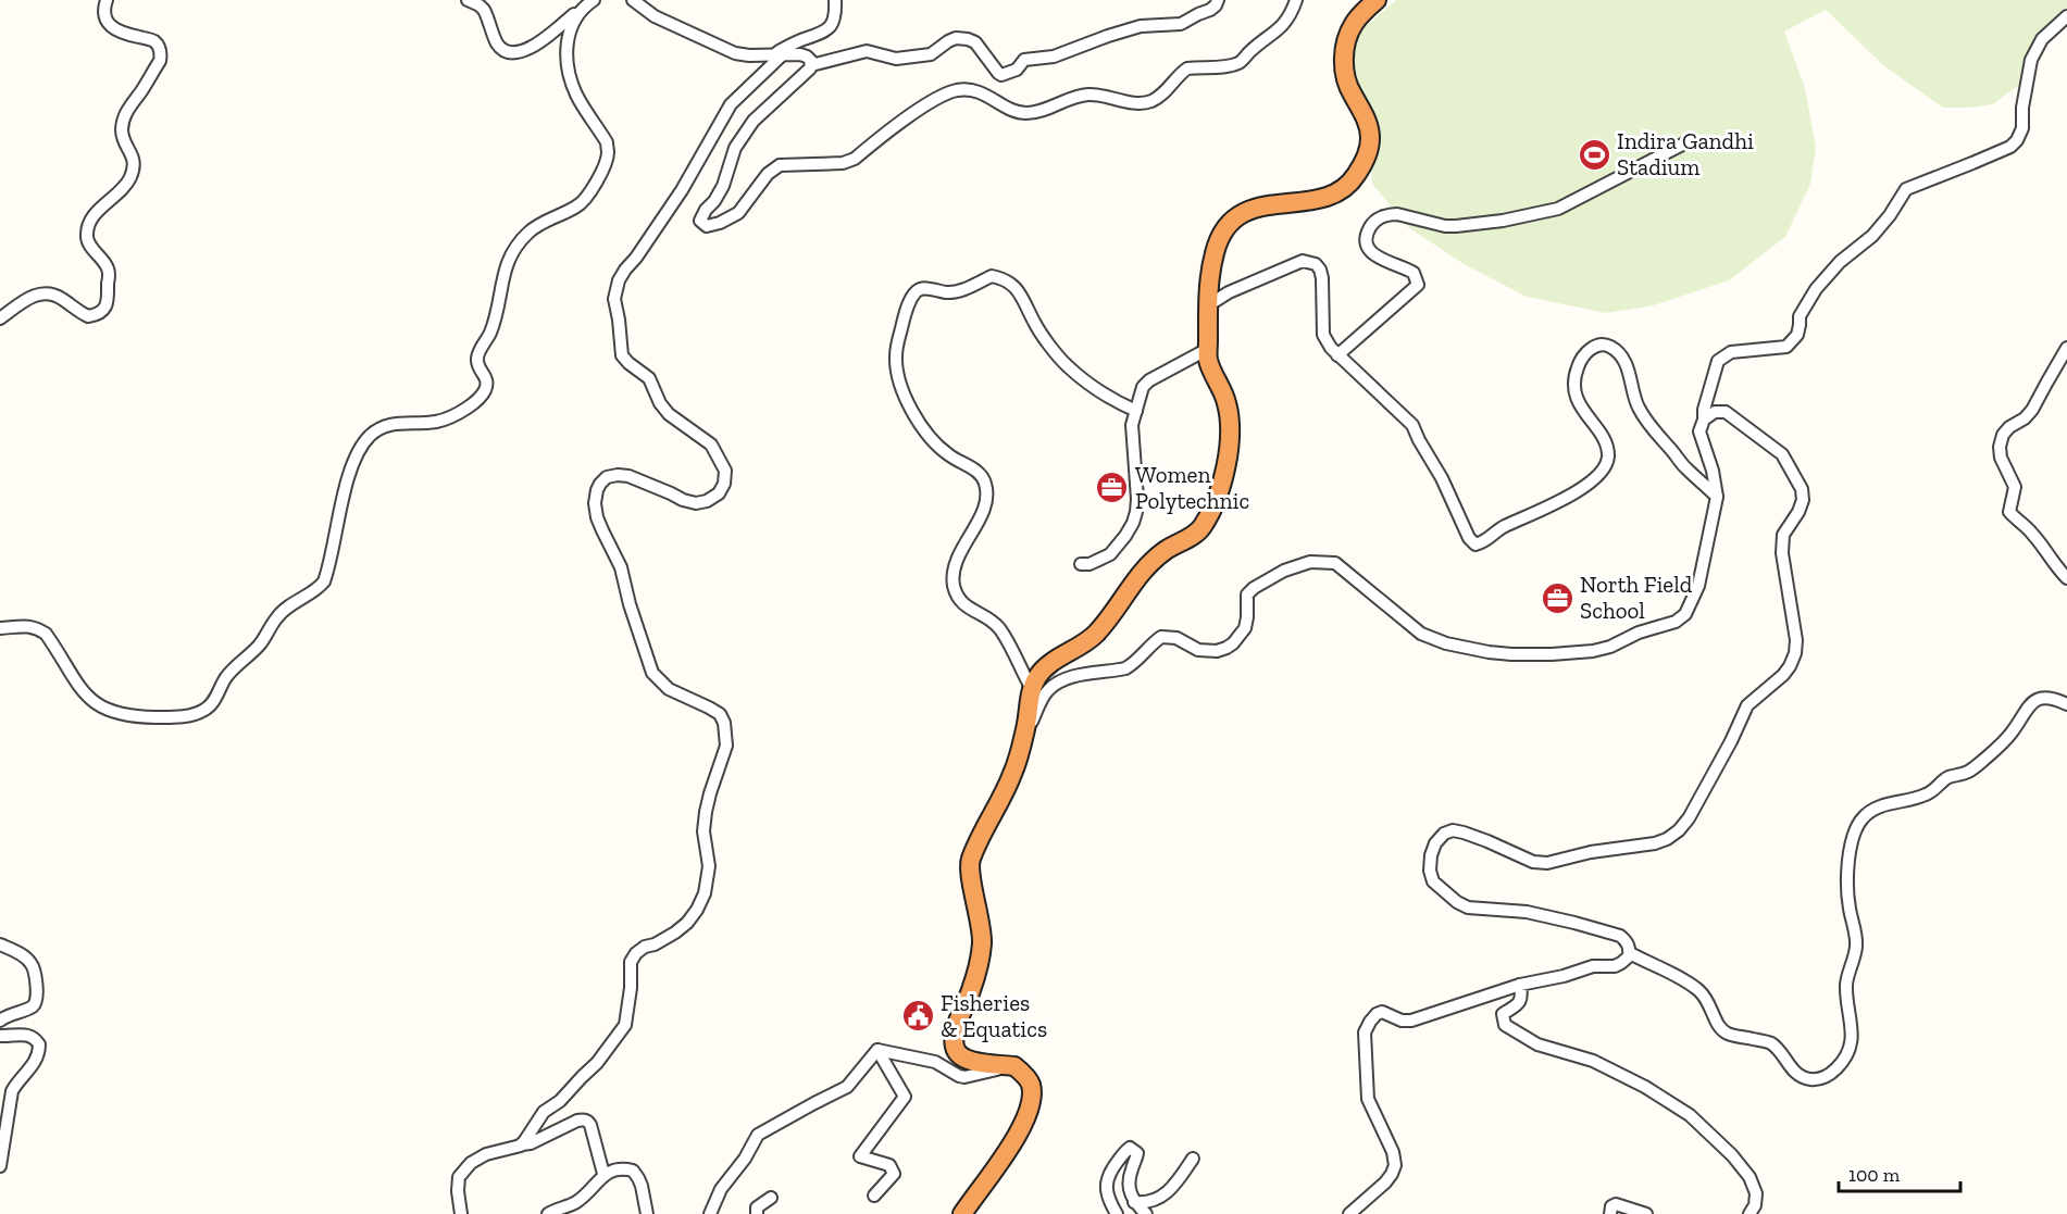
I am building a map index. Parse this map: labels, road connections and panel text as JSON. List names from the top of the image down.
{
  "places": {
    "sports": ["Indira Gandhi Stadium"],
    "office": ["Women Polytechnic", "North Field School"],
    "public building": ["Fisheries & Equatics"]
  },
  "scale_bar": "100 m"
}
